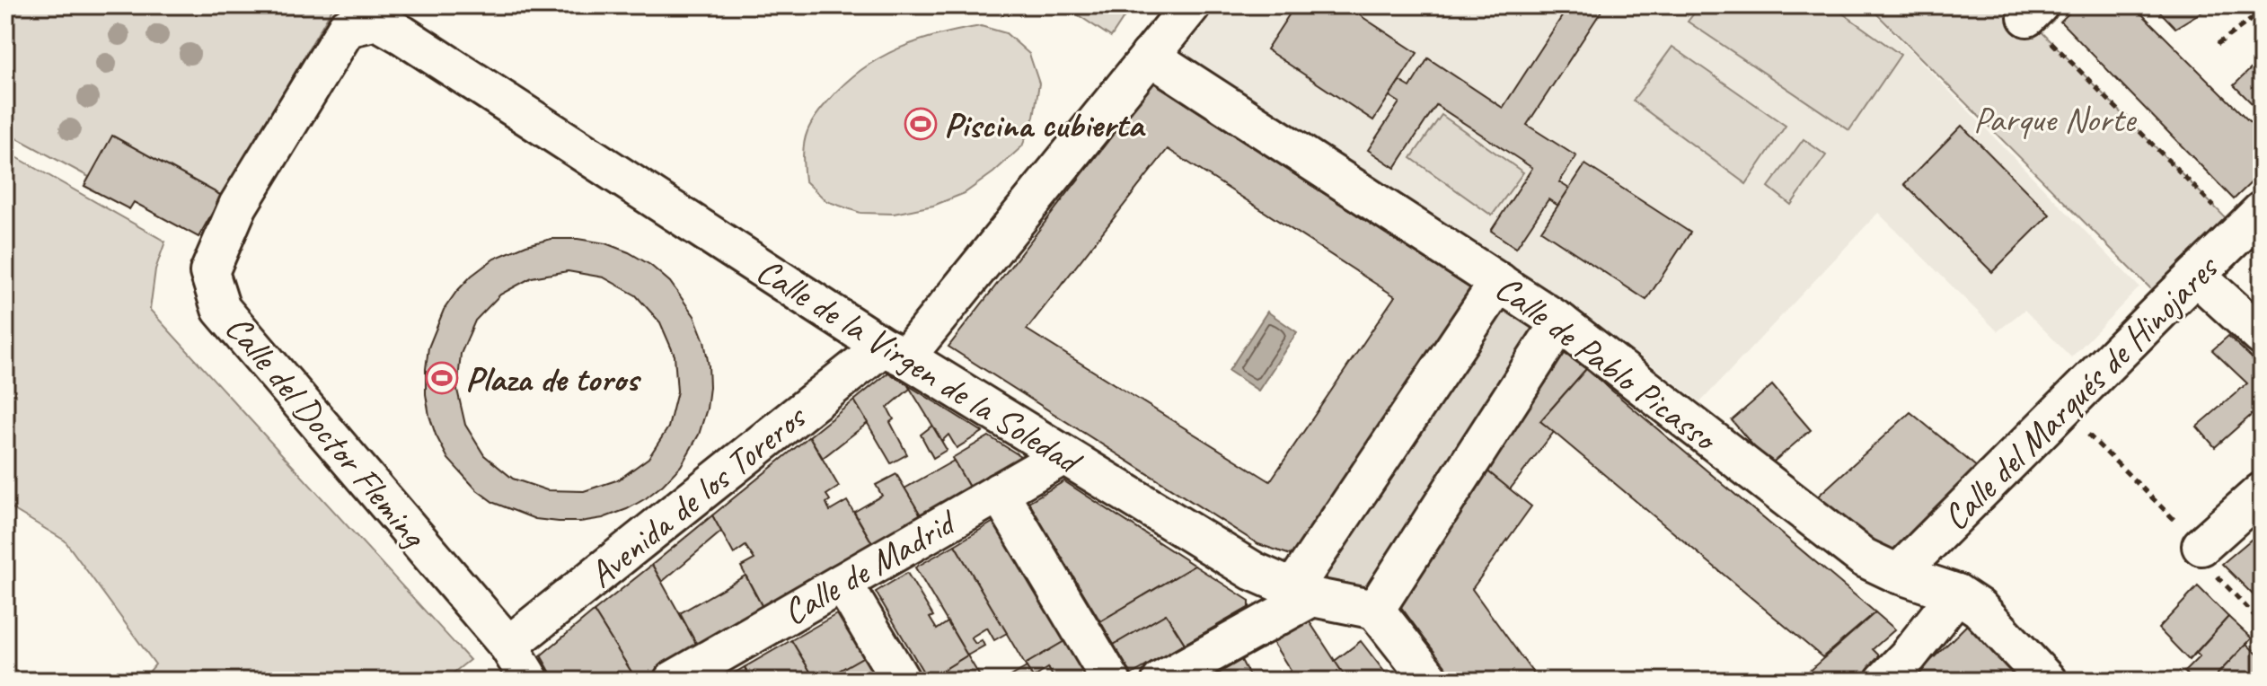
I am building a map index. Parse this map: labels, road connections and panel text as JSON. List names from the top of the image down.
{
  "streets": {
    "street": [
      "Calle de Pablo Picasso",
      "Calle de la Virgen de la Soledad",
      "Calle del Marqués de Hinojares",
      "Calle del Doctor Fleming",
      "Avenida de los Toreros",
      "Calle de Madrid"
    ]
  },
  "crossings": [
    ["Calle de Pablo Picasso", "Calle del Marqués de Hinojares"],
    ["Calle de Pablo Picasso", "Avenida de los Toreros"],
    ["Calle de la Virgen de la Soledad", "Calle del Doctor Fleming"],
    ["Calle de la Virgen de la Soledad", "Avenida de los Toreros"],
    ["Calle de la Virgen de la Soledad", "Calle de Madrid"],
    ["Calle del Doctor Fleming", "Avenida de los Toreros"]
  ],
  "parks": ["Parque Norte"],
  "places": {
    "sports": ["Piscina cubierta", "Plaza de toros"]
  }
}
